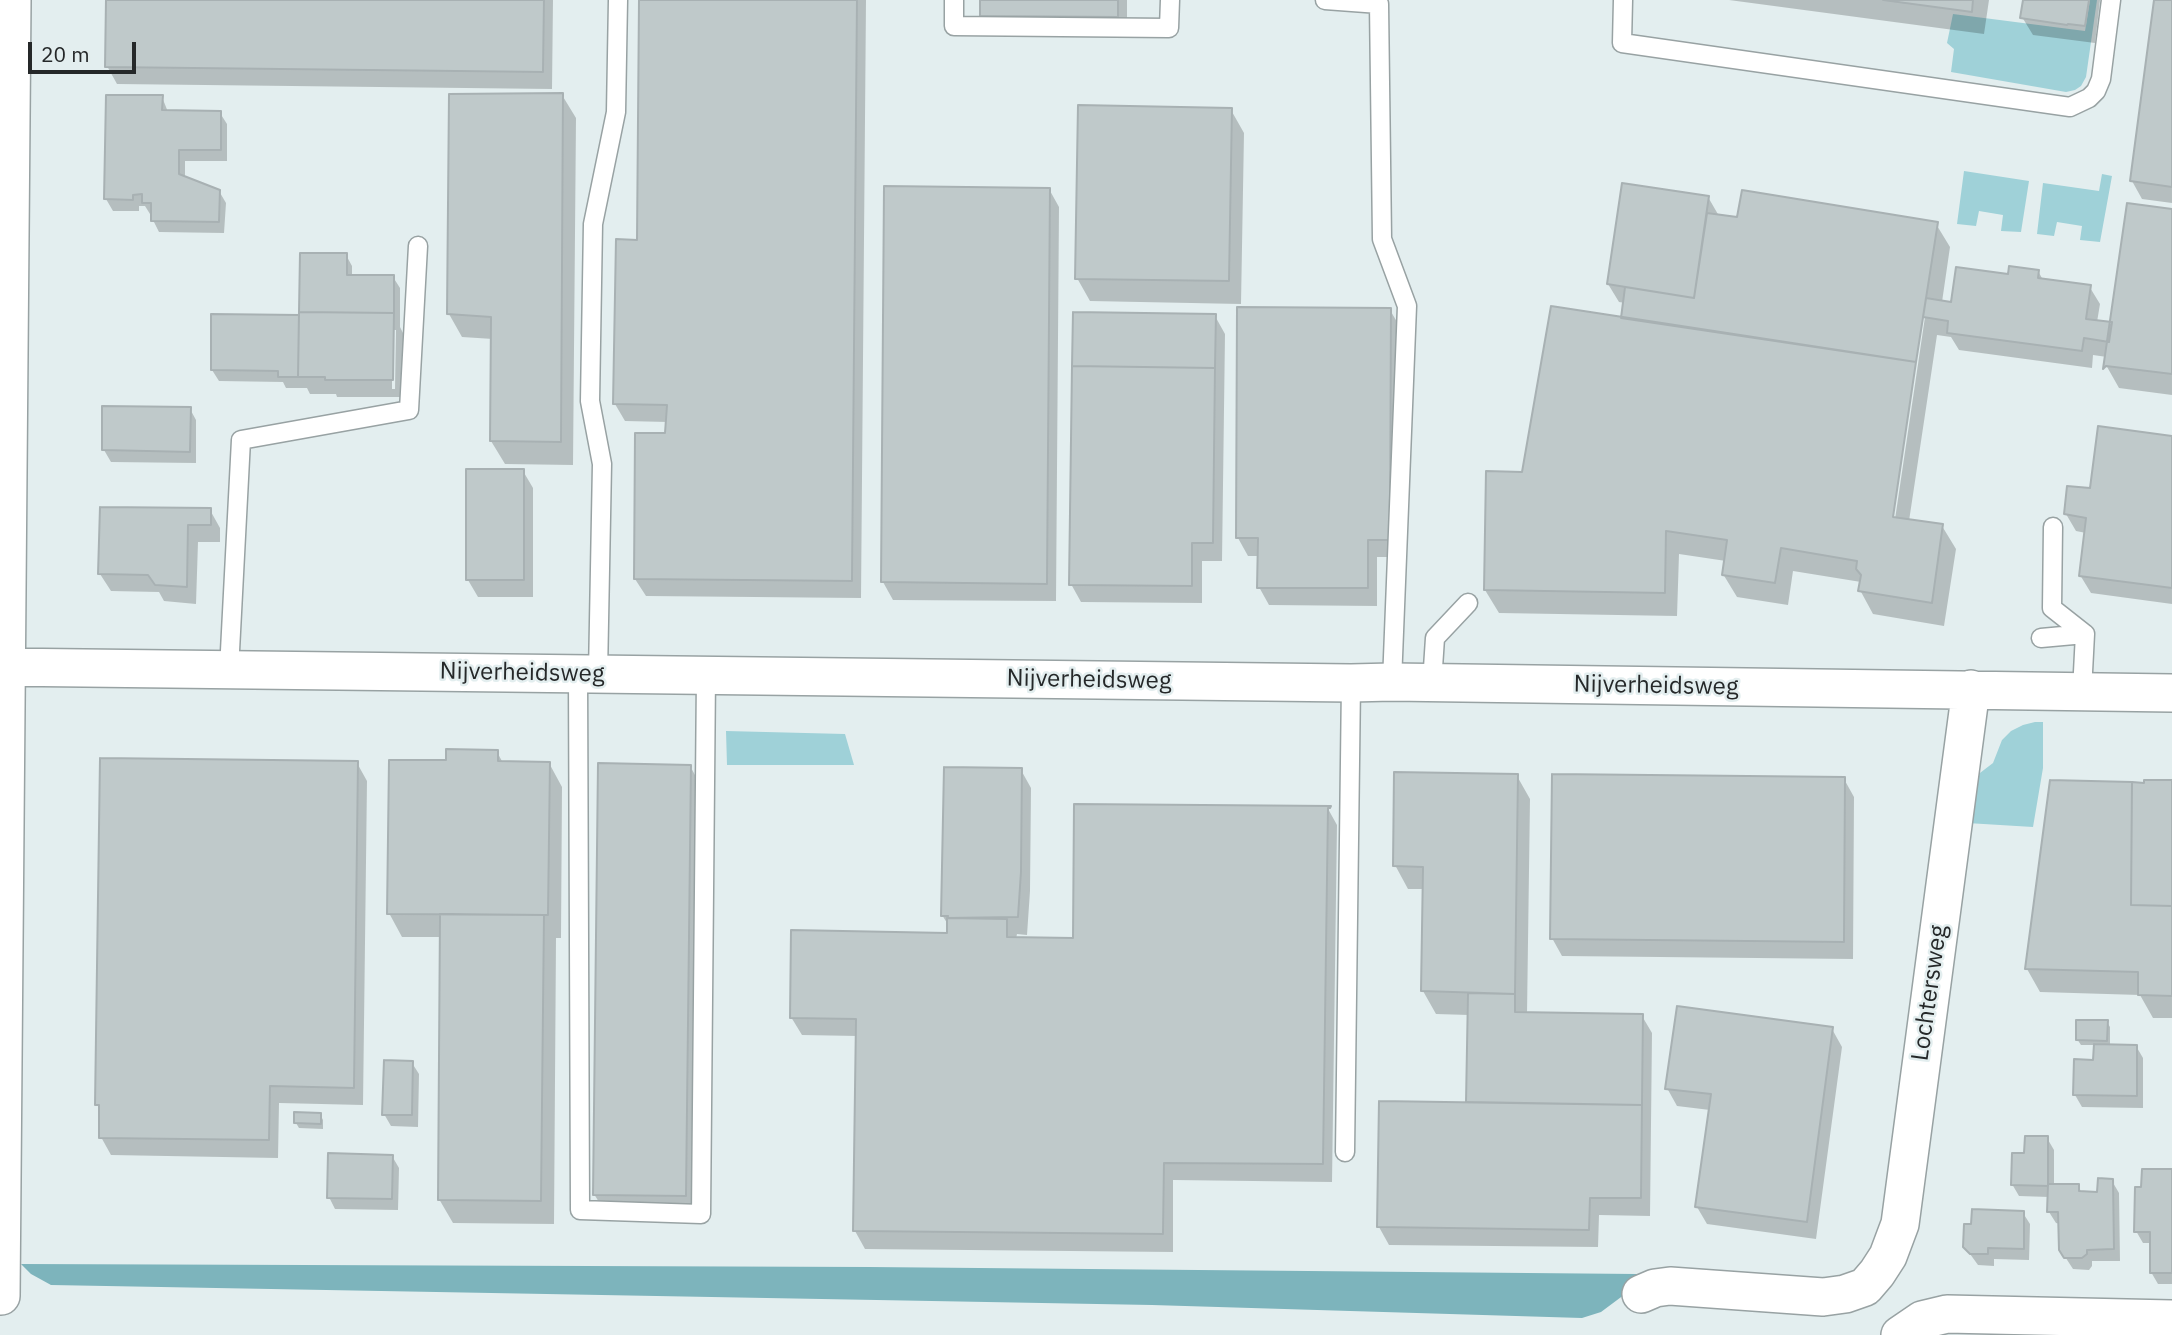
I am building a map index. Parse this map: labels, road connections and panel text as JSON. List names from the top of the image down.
{
  "streets": {
    "street": ["Nijverheidsweg", "Lochtersweg"]
  },
  "crossings": [
    ["Nijverheidsweg", "Lochtersweg"]
  ],
  "scale_bar": "20 m"
}
